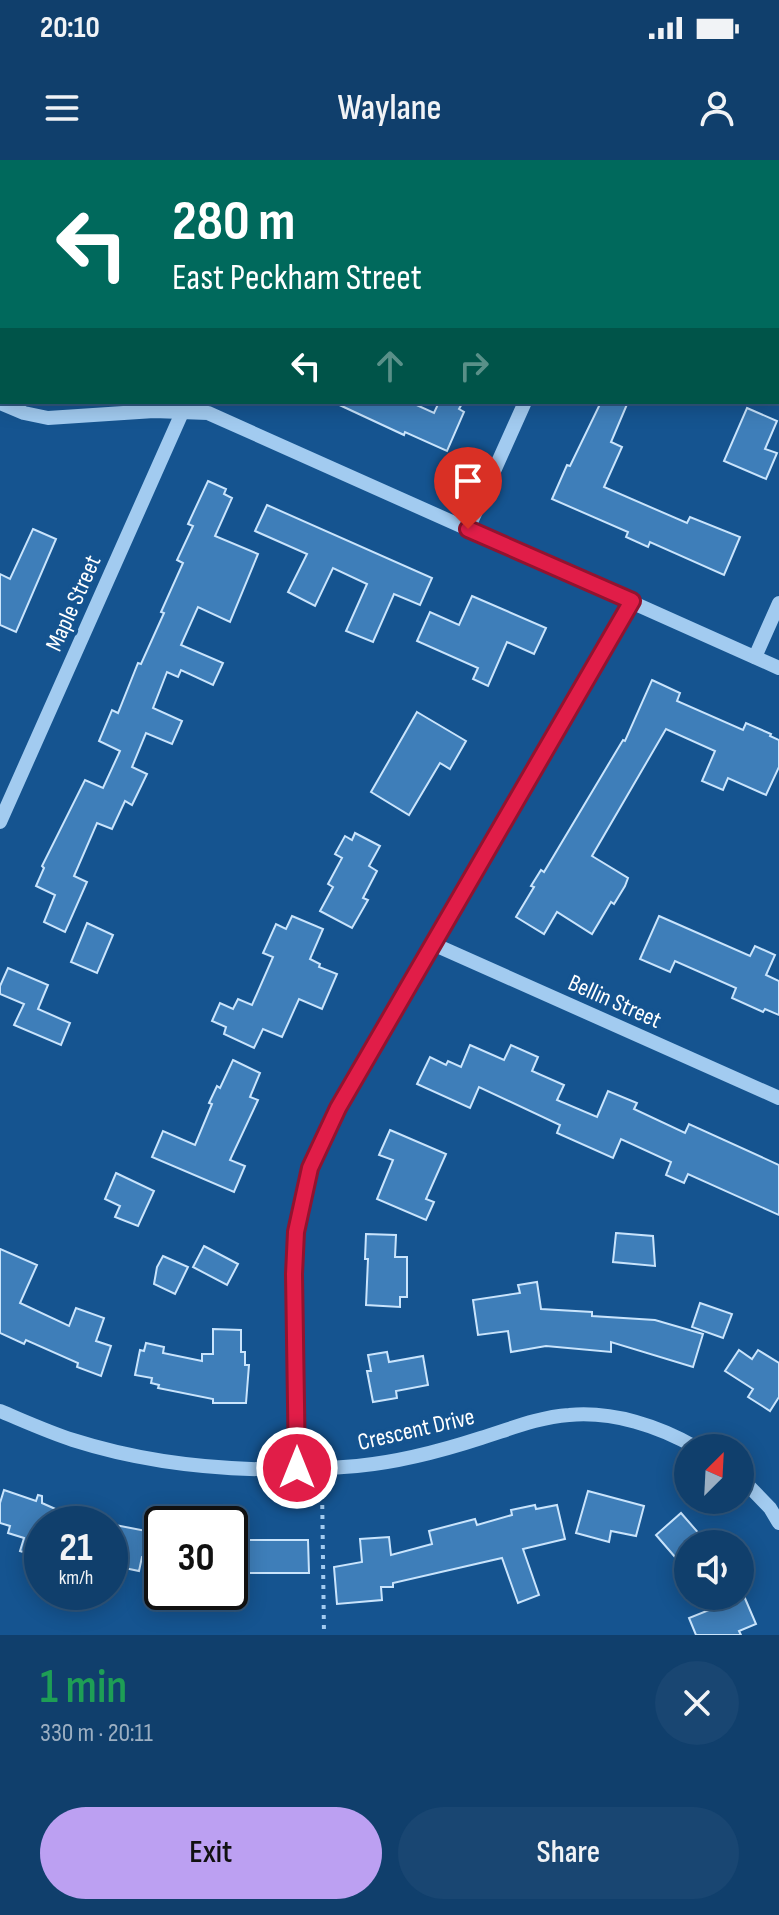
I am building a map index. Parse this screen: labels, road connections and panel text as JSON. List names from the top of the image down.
{
  "streets": {
    "street": ["Maple Street", "Bellin Street", "Crescent Drive"]
  },
  "north": "top right",
  "page": {
    "status": "20:10",
    "header": "Waylane",
    "turn": ["280 m", "East Peckham Street"],
    "speed": "21 km/h",
    "limit": "30",
    "heading": ["1 min", "330 m · 20:11"],
    "buttons": ["Exit", "Share"]
  }
}
